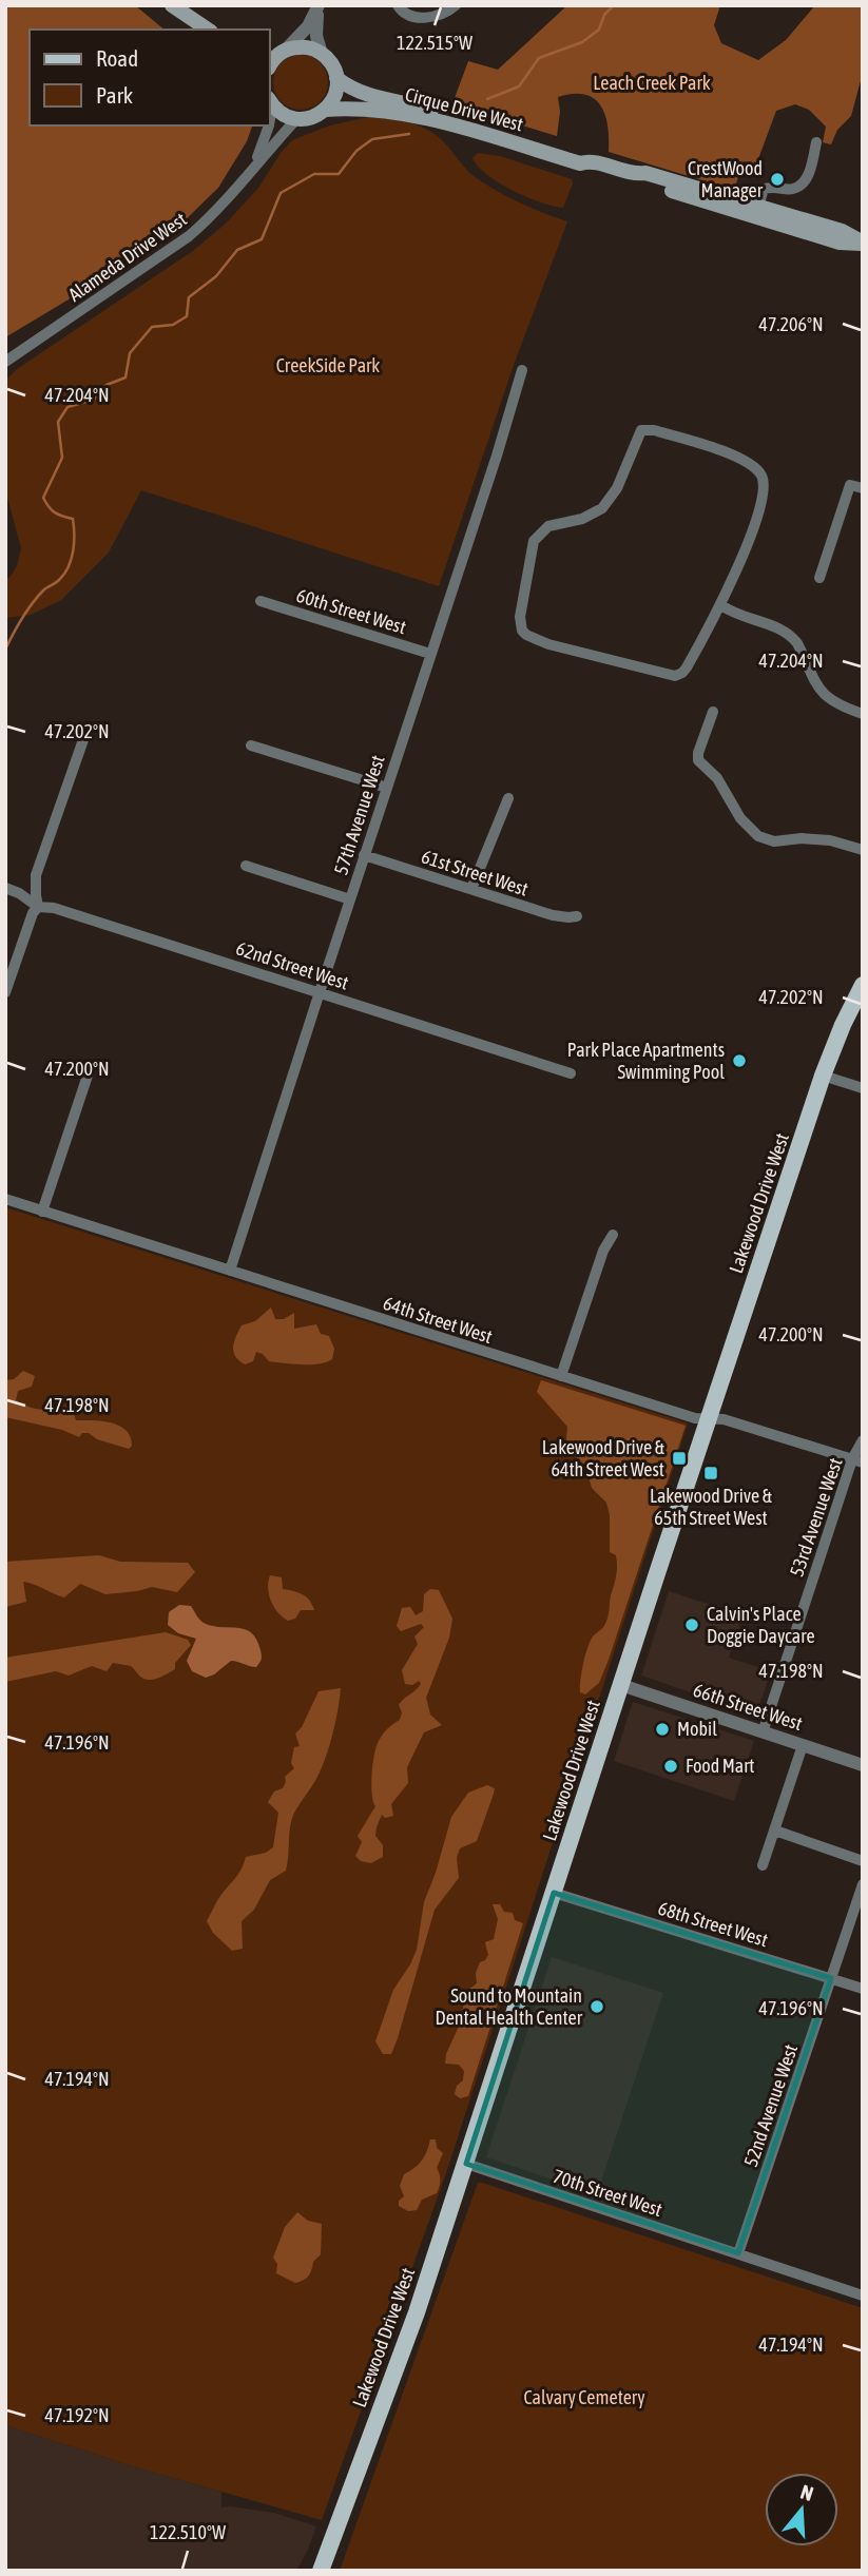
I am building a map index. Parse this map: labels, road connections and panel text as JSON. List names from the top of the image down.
{
  "streets": {
    "main road": ["Cirque Drive West", "Lakewood Drive West"],
    "street": [
      "Alameda Drive West",
      "60th Street West",
      "57th Avenue West",
      "61st Street West",
      "62nd Street West",
      "64th Street West",
      "53rd Avenue West",
      "66th Street West",
      "68th Street West",
      "52nd Avenue West",
      "70th Street West"
    ]
  },
  "crossings": [
    ["Cirque Drive West", "Alameda Drive West"],
    ["60th Street West", "57th Avenue West"],
    ["57th Avenue West", "61st Street West"],
    ["57th Avenue West", "62nd Street West"],
    ["57th Avenue West", "64th Street West"],
    ["Lakewood Drive West", "64th Street West"],
    ["Lakewood Drive West", "66th Street West"],
    ["Lakewood Drive West", "68th Street West"],
    ["Lakewood Drive West", "70th Street West"],
    ["64th Street West", "53rd Avenue West"],
    ["53rd Avenue West", "66th Street West"],
    ["68th Street West", "52nd Avenue West"],
    ["52nd Avenue West", "70th Street West"]
  ],
  "parks": ["Leach Creek Park", "CreekSide Park", "Calvary Cemetery"],
  "places": {
    "other": [
      "CrestWood Manager",
      "Park Place Apartments Swimming Pool",
      "Calvin's Place Doggie Daycare",
      "Mobil",
      "Food Mart",
      "Sound to Mountain Dental Health Center"
    ],
    "transit": ["Lakewood Drive & 64th Street West", "Lakewood Drive & 65th Street West"]
  },
  "legend": ["Road", "Park"],
  "north": "top",
  "coordinates": [
    "122.515°W",
    "47.206°N",
    "47.204°N",
    "47.202°N",
    "47.200°N",
    "47.198°N",
    "47.196°N",
    "47.194°N",
    "47.192°N",
    "122.510°W"
  ]
}
